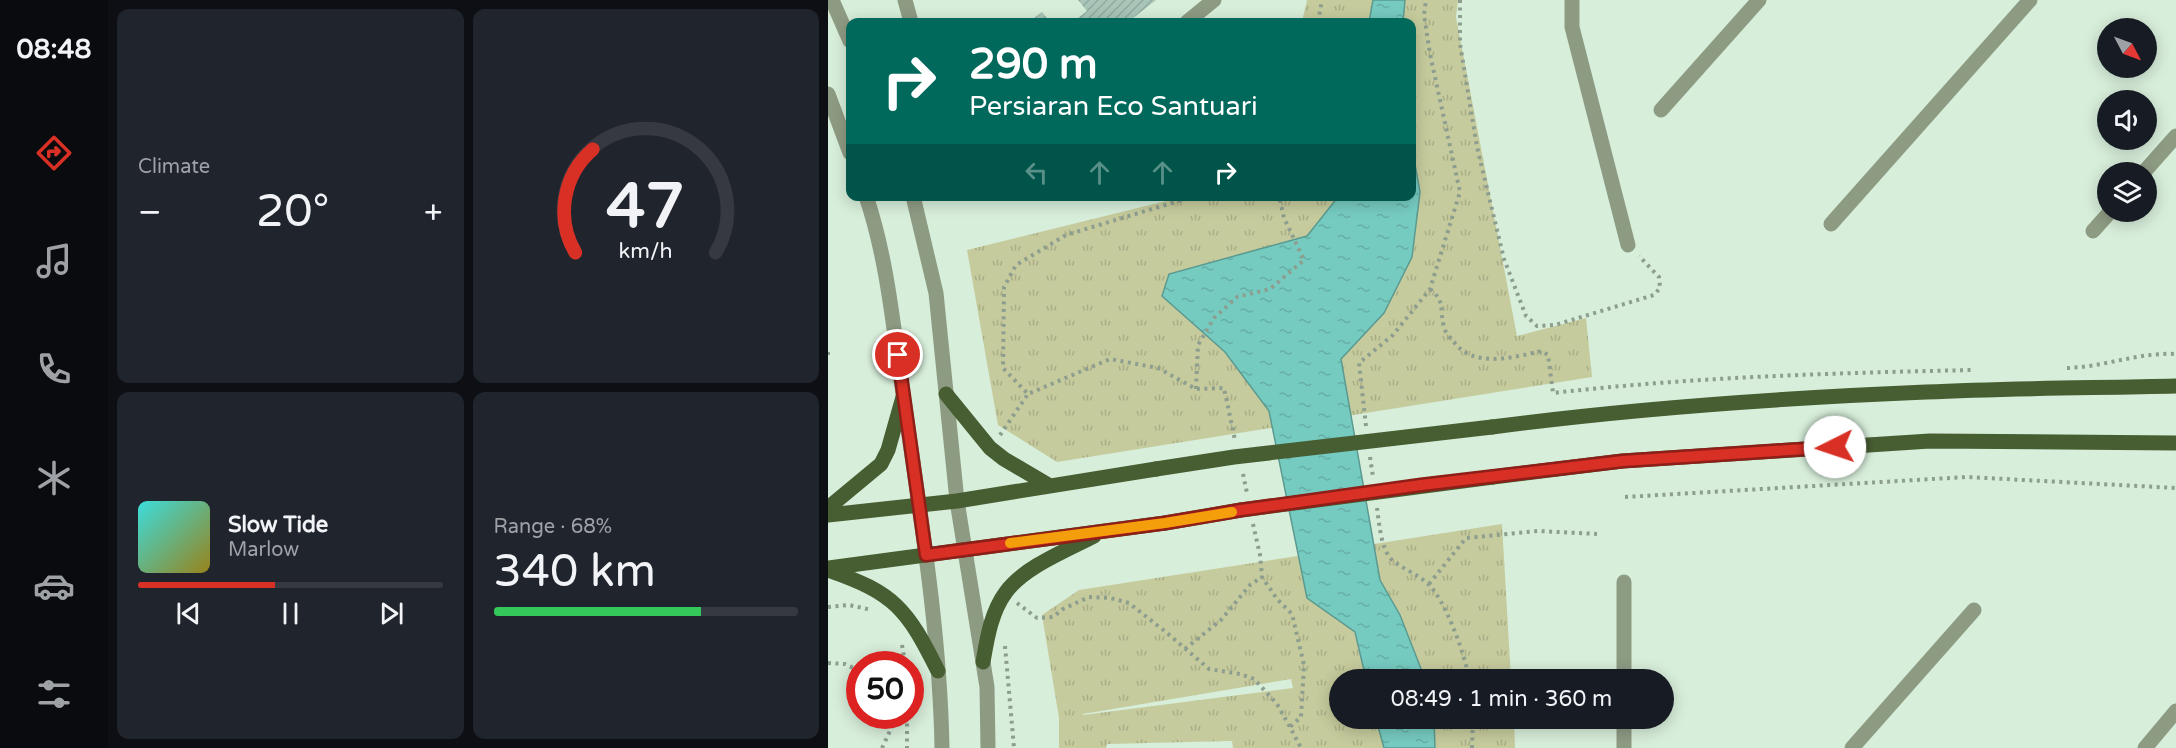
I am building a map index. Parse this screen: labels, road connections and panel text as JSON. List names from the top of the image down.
{
  "north": "bottom right",
  "page": {
    "tabs": "08:48",
    "tile": [
      "Climate",
      ["Range · 68%", "340 km"]
    ],
    "turn": ["290 m", "Persiaran Eco Santuari"],
    "heat": ["−", "20°", "+"],
    "song": ["Slow Tide", "Marlow"],
    "limit": "50",
    "trip": "08:49 · 1 min · 360 m",
    "gauge": ["47", "km/h"]
  }
}
